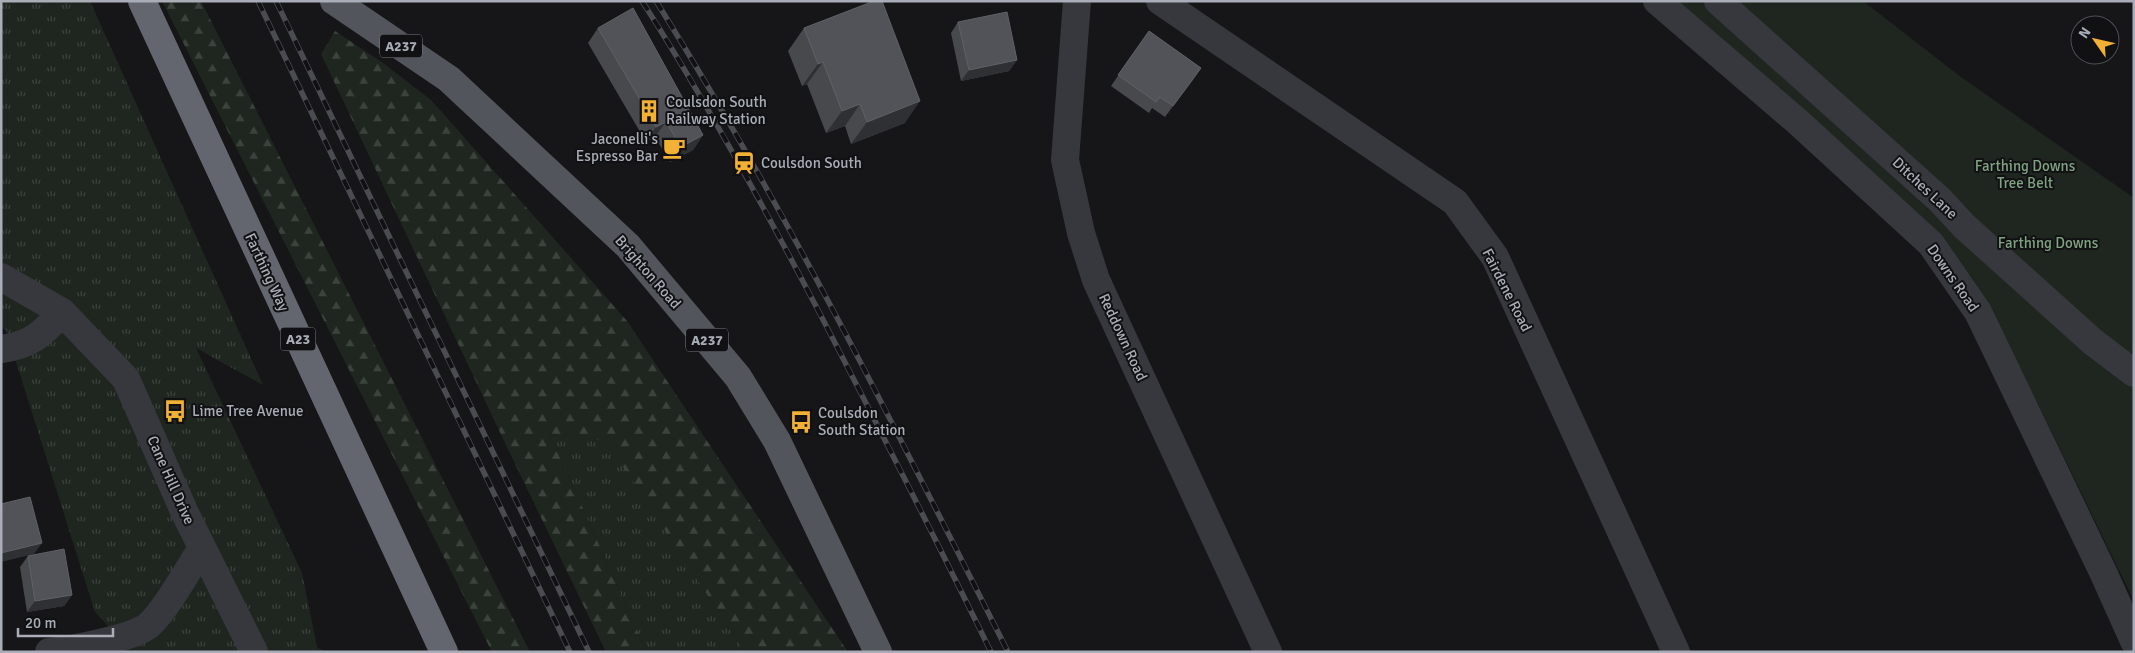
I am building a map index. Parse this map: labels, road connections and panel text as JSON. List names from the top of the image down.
{
  "streets": {
    "highway": ["Farthing Way", "A23"],
    "main road": ["A237", "Brighton Road"],
    "street": [
      "Ditches Lane",
      "Downs Road",
      "Fairdene Road",
      "Reddown Road",
      "Cane Hill Drive"
    ]
  },
  "parks": ["Farthing Downs Tree Belt", "Farthing Downs"],
  "places": {
    "building": ["Coulsdon South Railway Station"],
    "cafe": ["Jaconelli's Espresso Bar"],
    "station": ["Coulsdon South"],
    "bus stop": ["Lime Tree Avenue", "Coulsdon South Station"]
  },
  "scale_bar": "20 m",
  "north": "top left"
}
